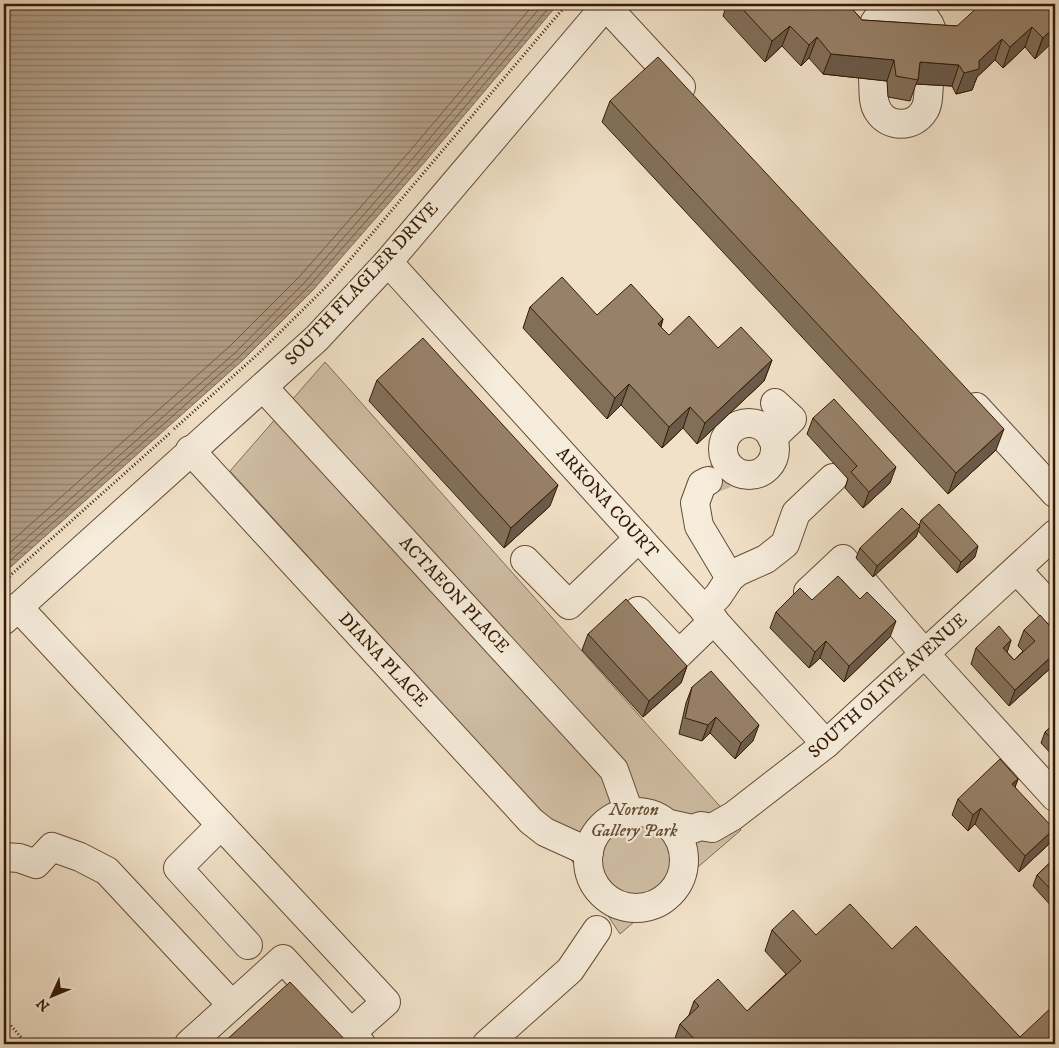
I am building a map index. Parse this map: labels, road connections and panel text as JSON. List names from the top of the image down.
{
  "streets": {
    "street": [
      "SOUTH FLAGLER DRIVE",
      "ARKONA COURT",
      "ACTAEON PLACE",
      "DIANA PLACE",
      "SOUTH OLIVE AVENUE"
    ]
  },
  "crossings": [
    ["SOUTH FLAGLER DRIVE", "ARKONA COURT"],
    ["SOUTH FLAGLER DRIVE", "ACTAEON PLACE"],
    ["SOUTH FLAGLER DRIVE", "DIANA PLACE"],
    ["ARKONA COURT", "SOUTH OLIVE AVENUE"],
    ["ACTAEON PLACE", "DIANA PLACE"],
    ["ACTAEON PLACE", "SOUTH OLIVE AVENUE"],
    ["DIANA PLACE", "SOUTH OLIVE AVENUE"]
  ],
  "parks": ["Norton Gallery Park"],
  "north": "bottom left"
}
